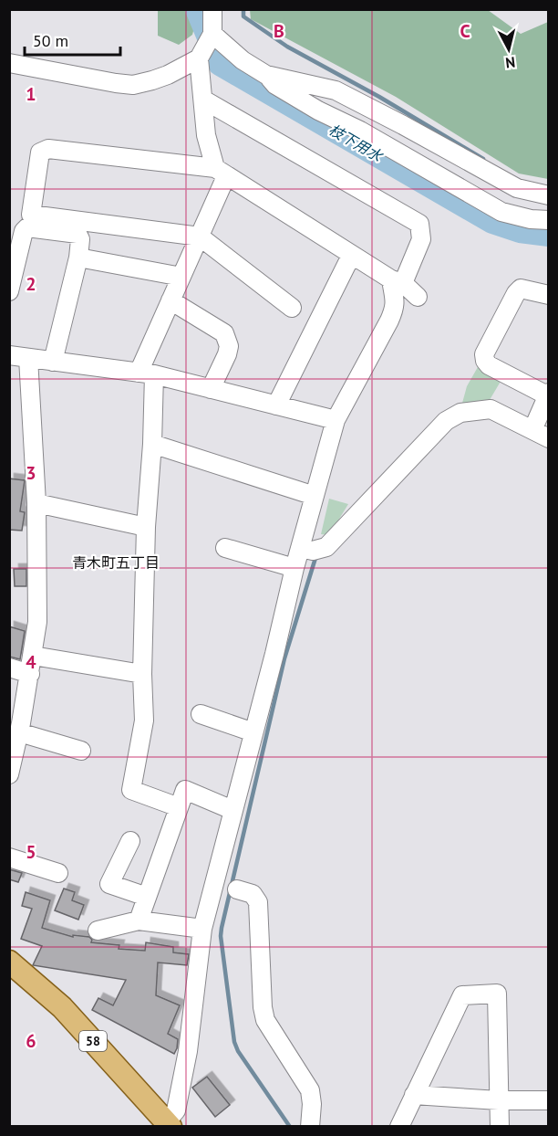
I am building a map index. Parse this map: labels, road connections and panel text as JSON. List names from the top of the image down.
{
  "streets": {
    "main road": ["58"]
  },
  "districts": ["青木町五丁目"],
  "water": ["枝下用水"],
  "scale_bar": "50 m",
  "north": "bottom",
  "grid": {
    "columns": ["B", "C"],
    "rows": [
      "1",
      "2",
      "3",
      "4",
      "5",
      "6"
    ]
  }
}
